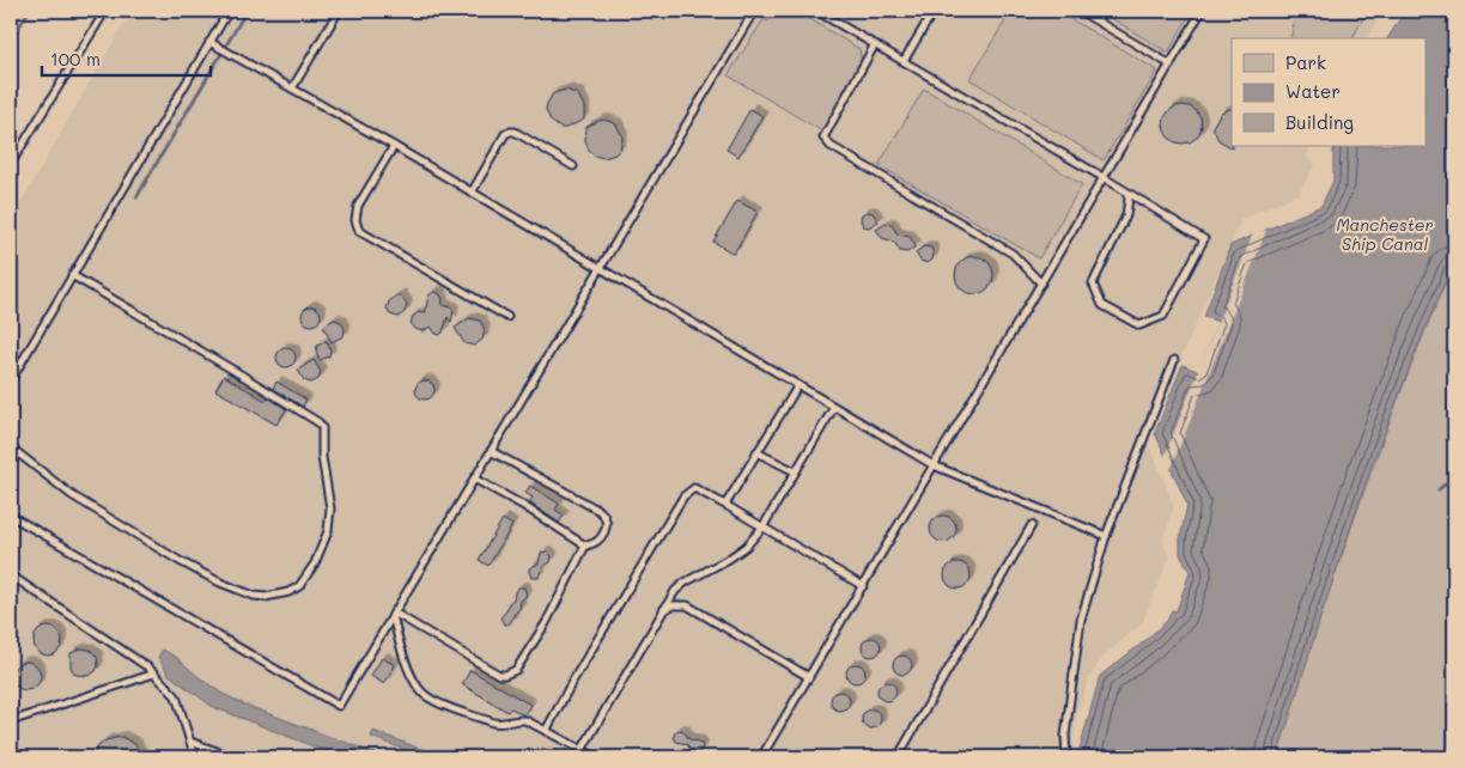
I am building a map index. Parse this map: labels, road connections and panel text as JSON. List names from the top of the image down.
{
  "water": ["Manchester Ship Canal"],
  "legend": ["Park", "Water", "Building"],
  "scale_bar": "100 m"
}
